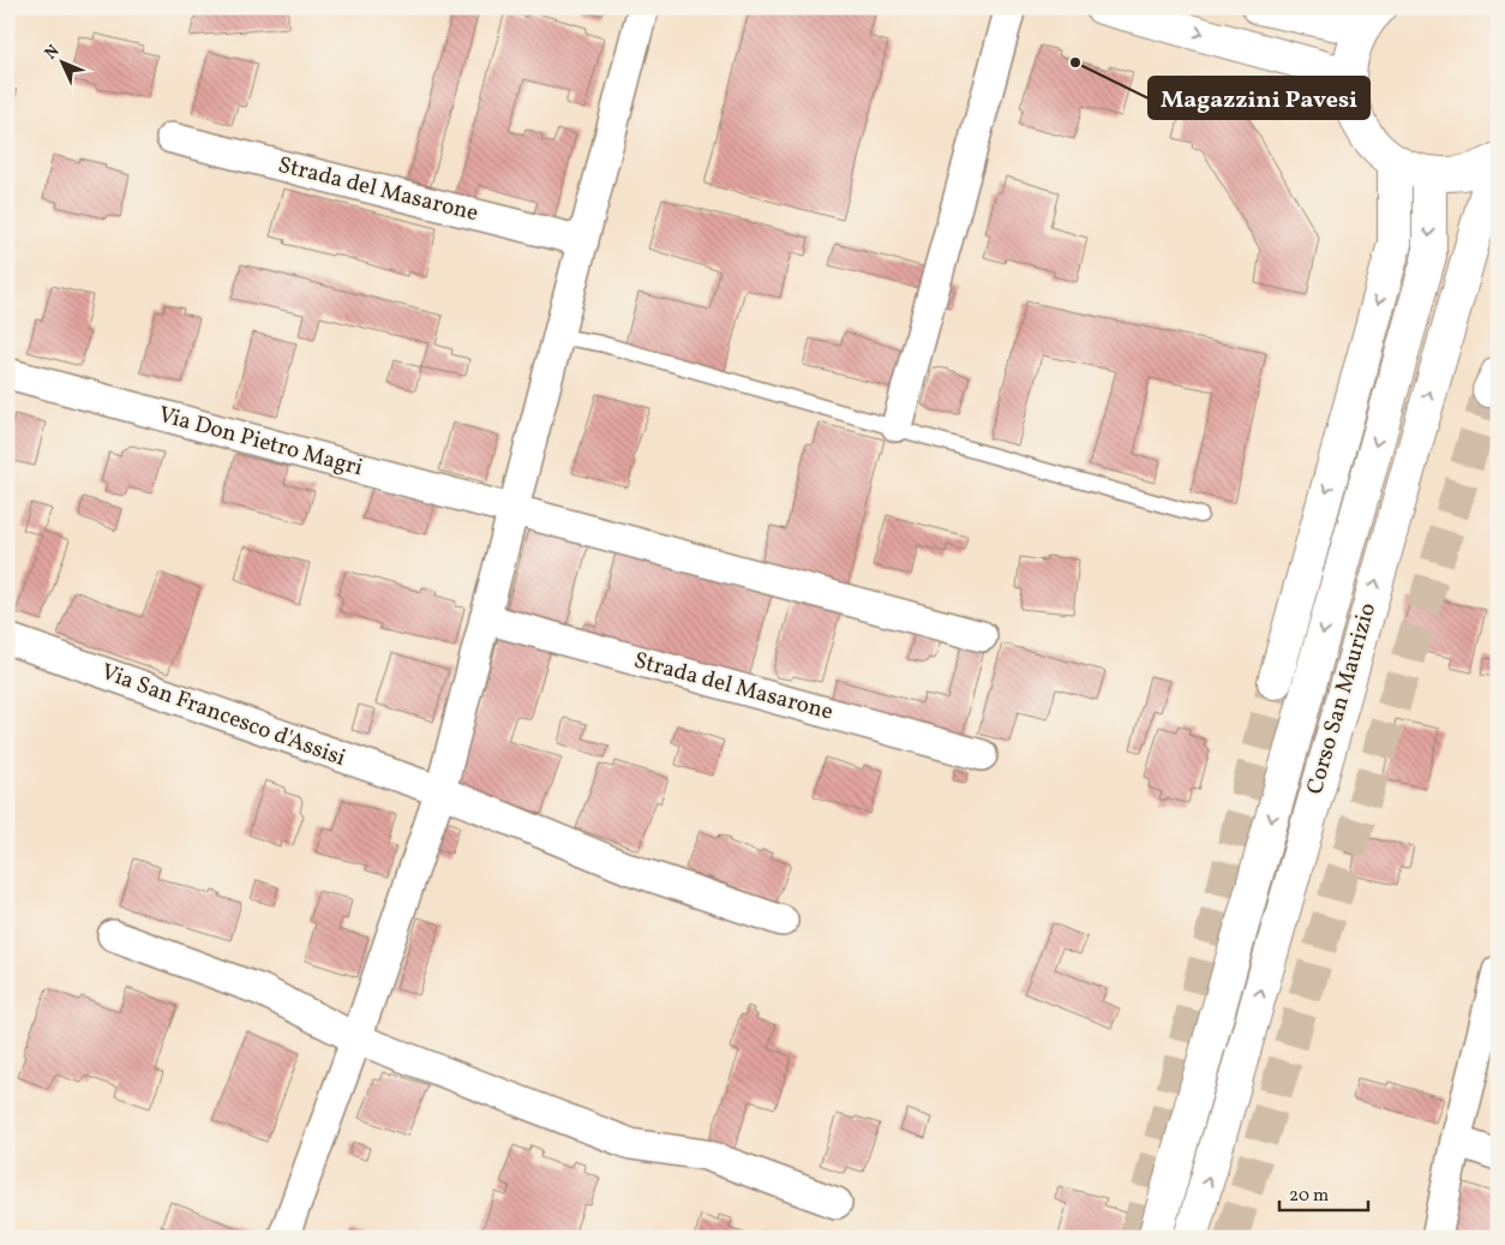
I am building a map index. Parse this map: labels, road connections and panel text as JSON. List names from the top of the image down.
{
  "streets": {
    "main road": ["Corso San Maurizio"],
    "street": ["Strada del Masarone", "Via Don Pietro Magri", "Via San Francesco d'Assisi"]
  },
  "places": ["Magazzini Pavesi"],
  "scale_bar": "20 m",
  "north": "top left"
}
